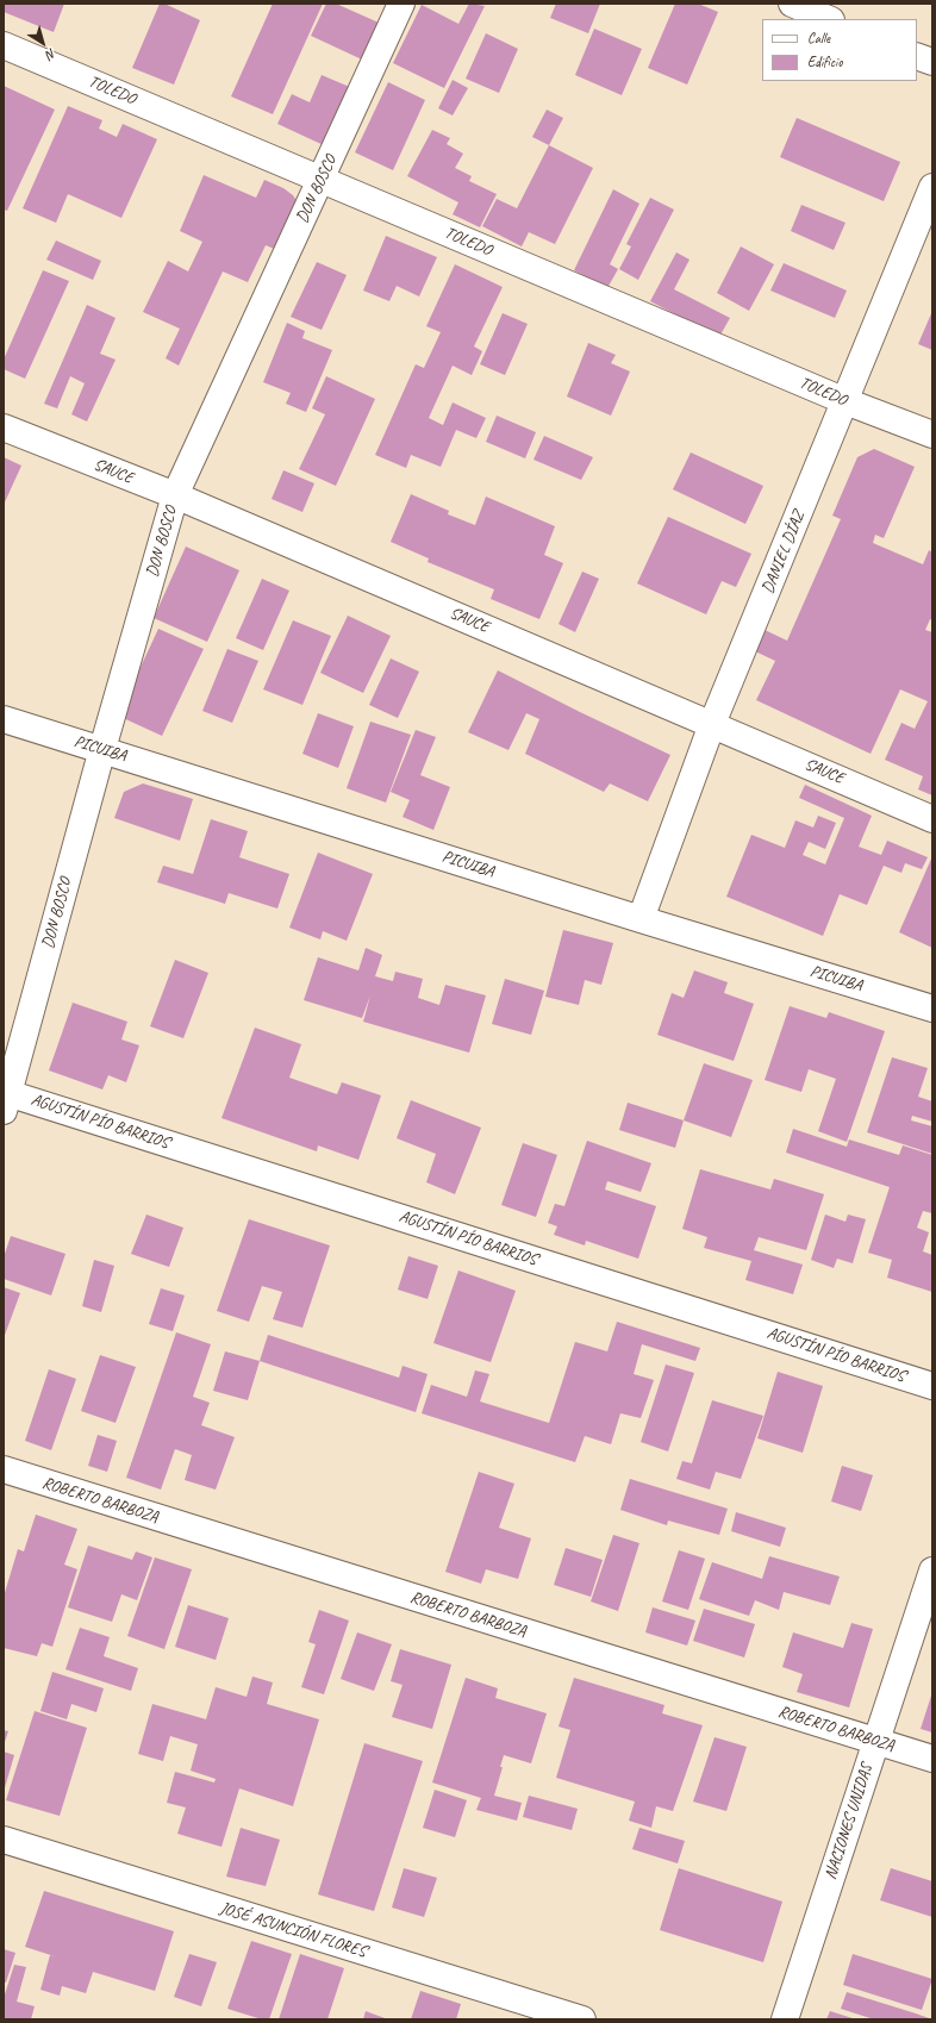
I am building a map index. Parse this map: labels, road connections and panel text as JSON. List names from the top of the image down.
{
  "streets": {
    "street": [
      "TOLEDO",
      "DON BOSCO",
      "SAUCE",
      "DANIEL DÍAZ",
      "PICUIBA",
      "AGUSTÍN PÍO BARRIOS",
      "ROBERTO BARBOZA",
      "NACIONES UNIDAS",
      "JOSÉ ASUNCIÓN FLORES"
    ]
  },
  "crossings": [
    ["TOLEDO", "DON BOSCO"],
    ["TOLEDO", "DANIEL DÍAZ"],
    ["DON BOSCO", "SAUCE"],
    ["DON BOSCO", "PICUIBA"],
    ["DON BOSCO", "AGUSTÍN PÍO BARRIOS"],
    ["SAUCE", "DANIEL DÍAZ"],
    ["DANIEL DÍAZ", "PICUIBA"],
    ["ROBERTO BARBOZA", "NACIONES UNIDAS"]
  ],
  "legend": ["Calle", "Edificio"],
  "north": "bottom right"
}
